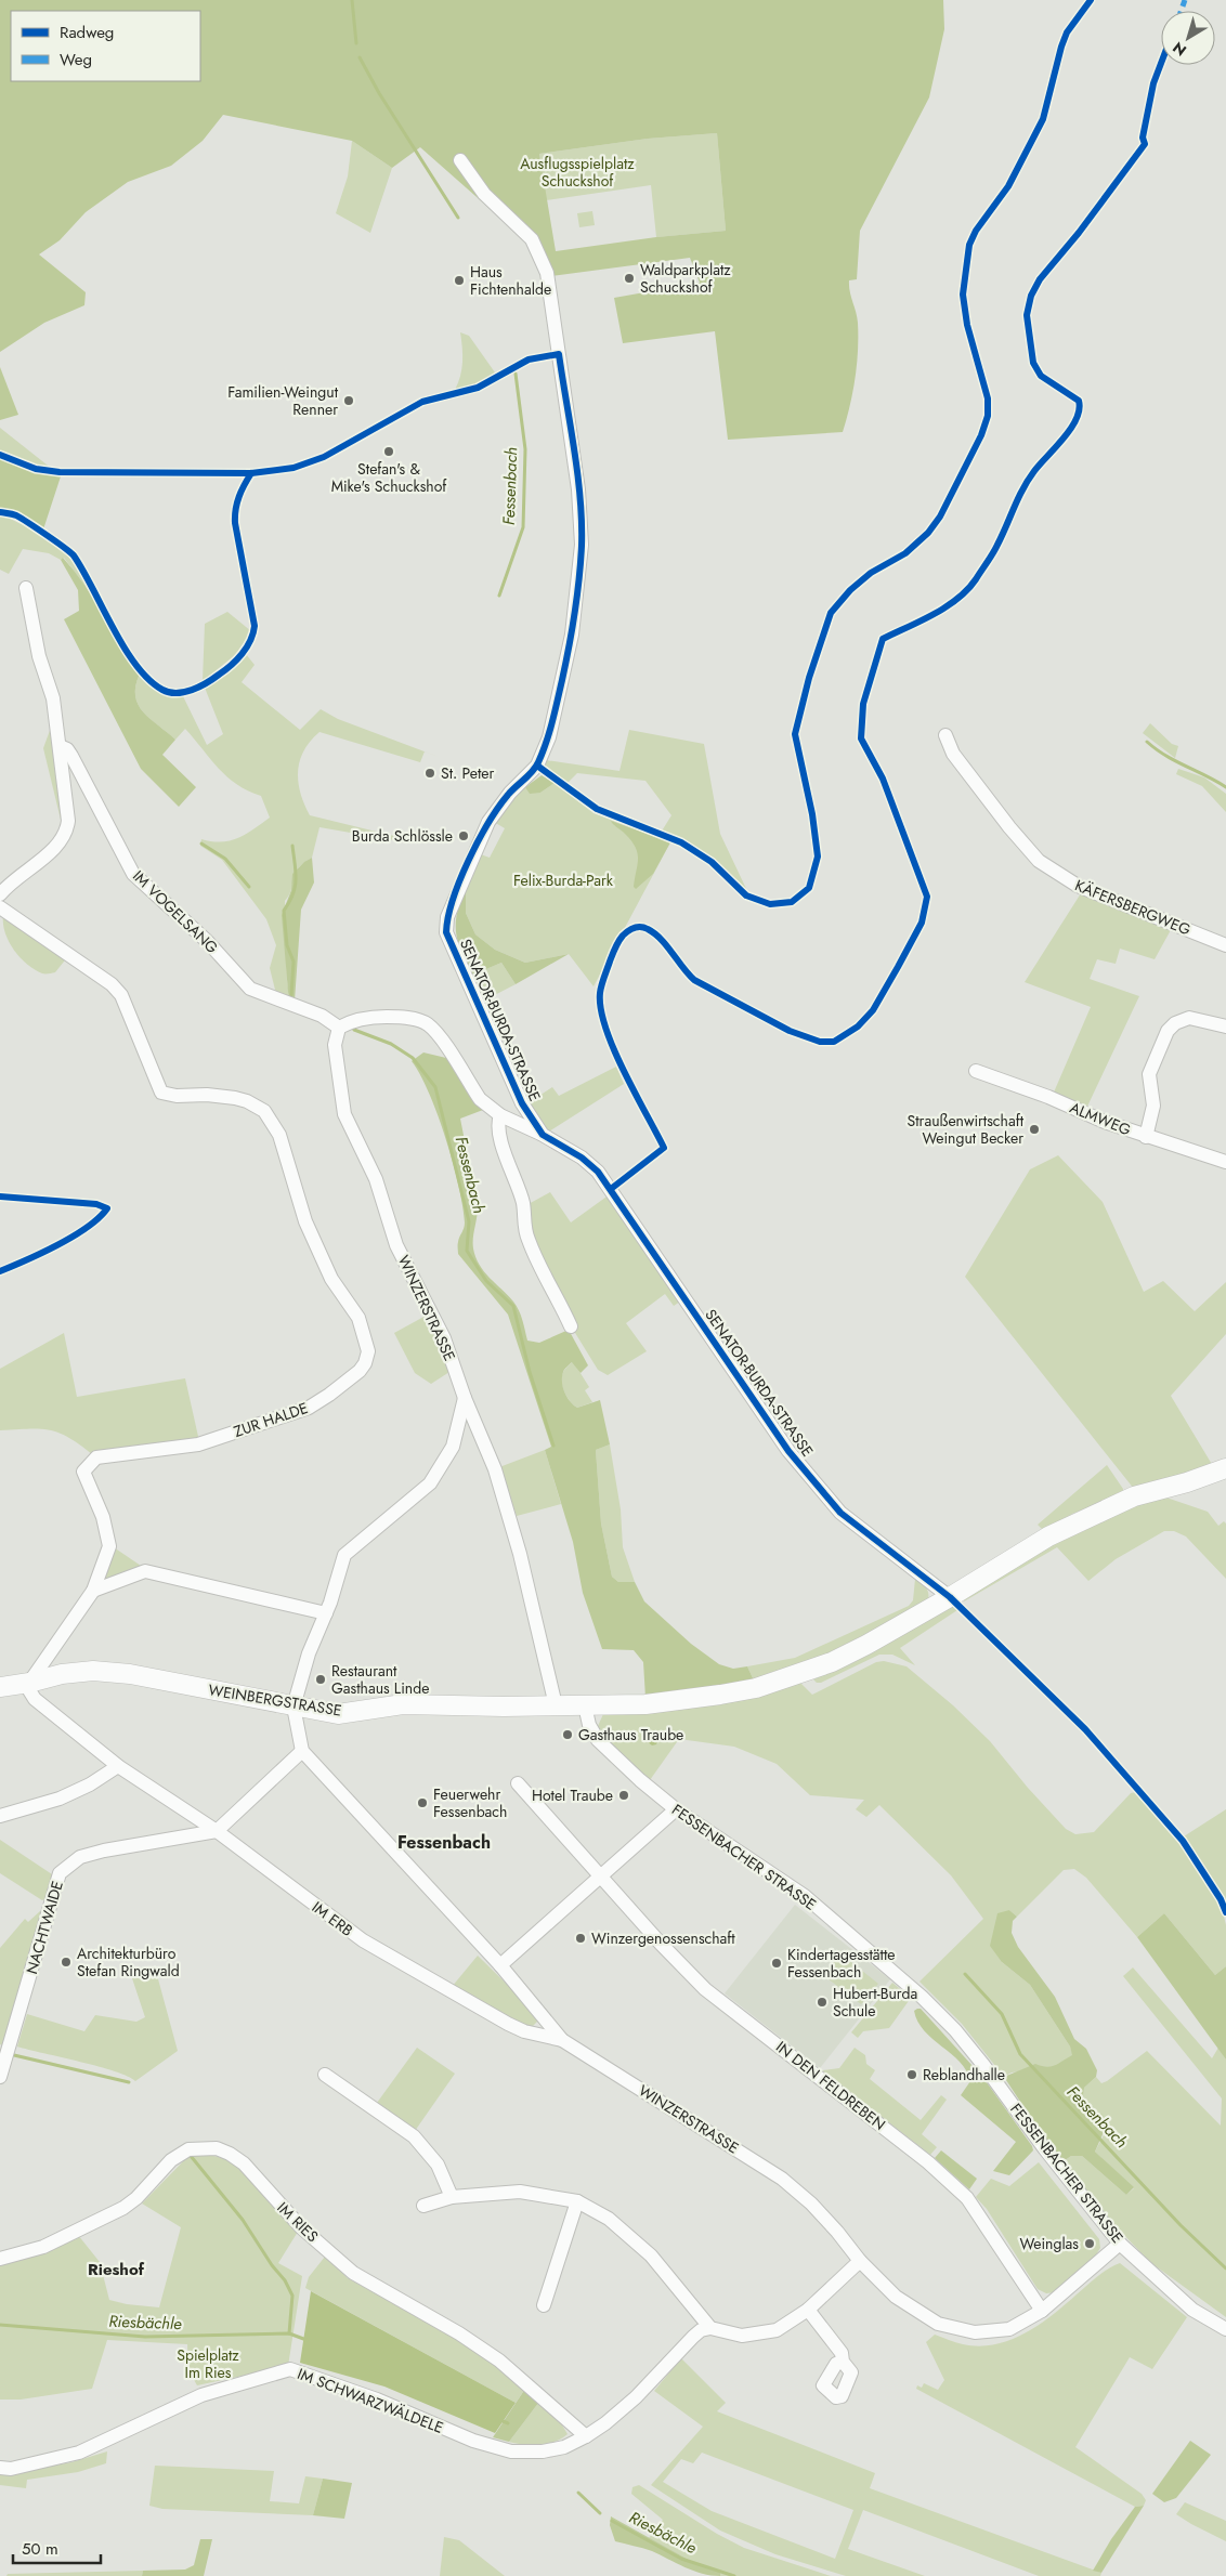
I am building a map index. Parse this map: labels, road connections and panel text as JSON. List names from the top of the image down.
{
  "streets": {
    "street": [
      "KÄFERSBERGWEG",
      "IM VOGELSANG",
      "SENATOR-BURDA-STRASSE",
      "ALMWEG",
      "WINZERSTRASSE",
      "ZUR HALDE",
      "WEINBERGSTRASSE",
      "FESSENBACHER STRASSE",
      "IM ERB",
      "NACHTWAIDE",
      "IN DEN FELDREBEN",
      "IM RIES",
      "IM SCHWARZWÄLDELE"
    ]
  },
  "crossings": [
    ["IM VOGELSANG", "WINZERSTRASSE"],
    ["SENATOR-BURDA-STRASSE", "WEINBERGSTRASSE"],
    ["WINZERSTRASSE", "FESSENBACHER STRASSE"],
    ["WINZERSTRASSE", "IM ERB"],
    ["WINZERSTRASSE", "IN DEN FELDREBEN"],
    ["ZUR HALDE", "WEINBERGSTRASSE"],
    ["ZUR HALDE", "IM ERB"],
    ["WEINBERGSTRASSE", "FESSENBACHER STRASSE"],
    ["WEINBERGSTRASSE", "IM ERB"],
    ["IM ERB", "NACHTWAIDE"],
    ["IM RIES", "IM SCHWARZWÄLDELE"]
  ],
  "districts": ["Fessenbach", "Rieshof"],
  "water": ["Fessenbach", "Riesbächle"],
  "parks": ["Ausflugsspielplatz Schuckshof", "Felix-Burda-Park", "Spielplatz Im Ries"],
  "places": [
    "Waldparkplatz Schuckshof",
    "Haus Fichtenhalde",
    "Familien-Weingut Renner",
    "Stefan's & Mike's Schuckshof",
    "St. Peter",
    "Burda Schlössle",
    "Straußenwirtschaft Weingut Becker",
    "Restaurant Gasthaus Linde",
    "Gasthaus Traube",
    "Hotel Traube",
    "Feuerwehr Fessenbach",
    "Winzergenossenschaft",
    "Architekturbüro Stefan Ringwald",
    "Kindertagesstätte Fessenbach",
    "Hubert-Burda Schule",
    "Reblandhalle",
    "Weinglas"
  ],
  "legend": ["Radweg", "Weg"],
  "scale_bar": "50 m",
  "north": "bottom left"
}
